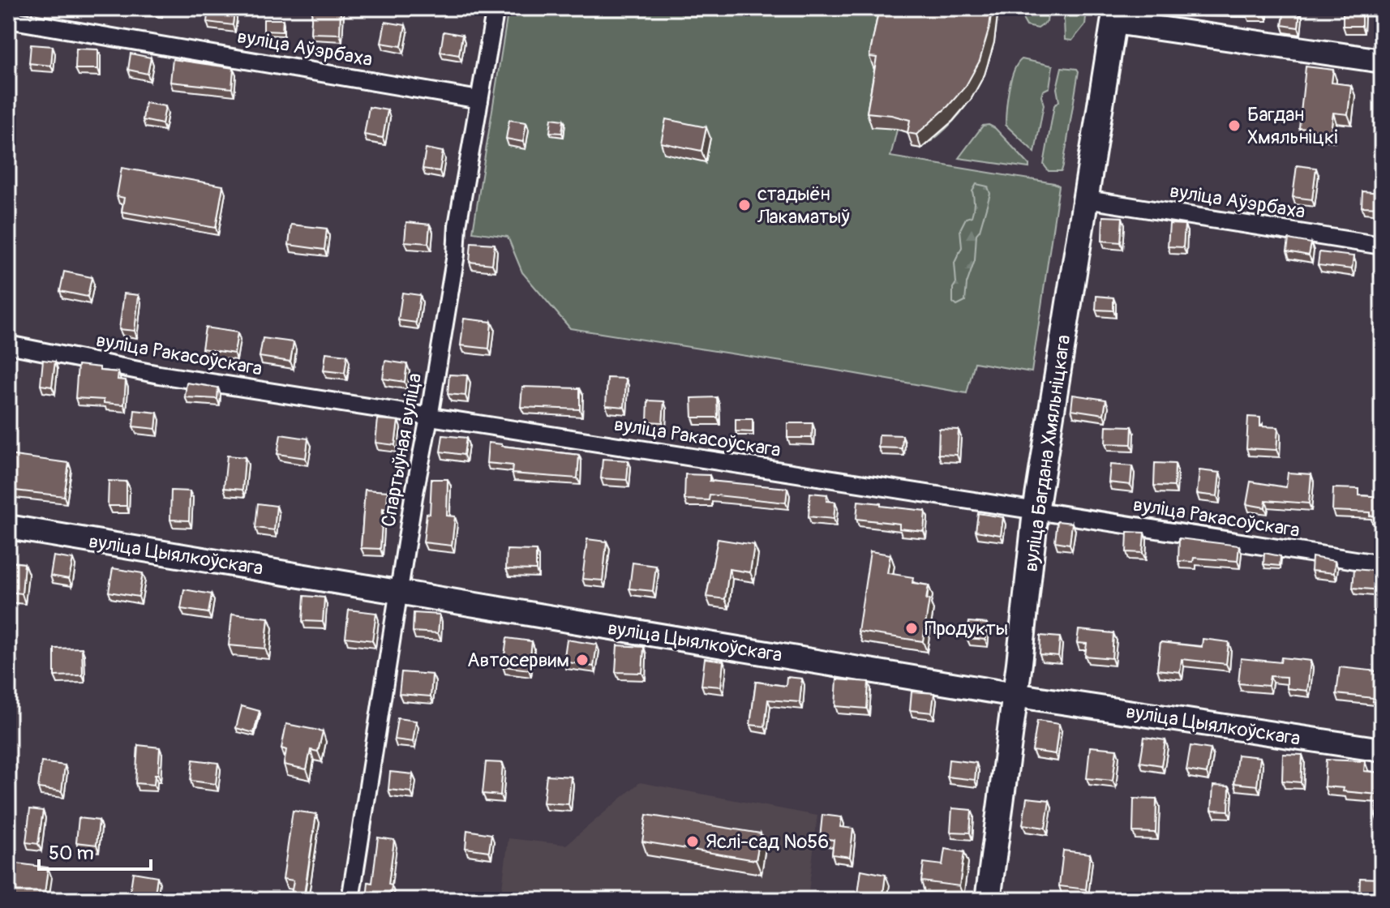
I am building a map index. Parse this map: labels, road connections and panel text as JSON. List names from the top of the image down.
{
  "streets": {
    "main road": ["вуліца Багдана Хмяльніцкага"],
    "street": [
      "вуліца Аўэрбаха",
      "вуліца Ракасоўскага",
      "Спартыўная вуліца",
      "вуліца Цыялкоўскага"
    ]
  },
  "crossings": [
    ["вуліца Аўэрбаха", "Спартыўная вуліца"],
    ["вуліца Аўэрбаха", "вуліца Багдана Хмяльніцкага"],
    ["вуліца Ракасоўскага", "Спартыўная вуліца"],
    ["вуліца Ракасоўскага", "вуліца Багдана Хмяльніцкага"],
    ["Спартыўная вуліца", "вуліца Цыялкоўскага"],
    ["вуліца Багдана Хмяльніцкага", "вуліца Цыялкоўскага"]
  ],
  "places": [
    "Багдан Хмяльніцкі",
    "стадыён Лакаматыў",
    "Продукты",
    "Автосервим",
    "Яслі-сад №56"
  ],
  "scale_bar": "50 m"
}
